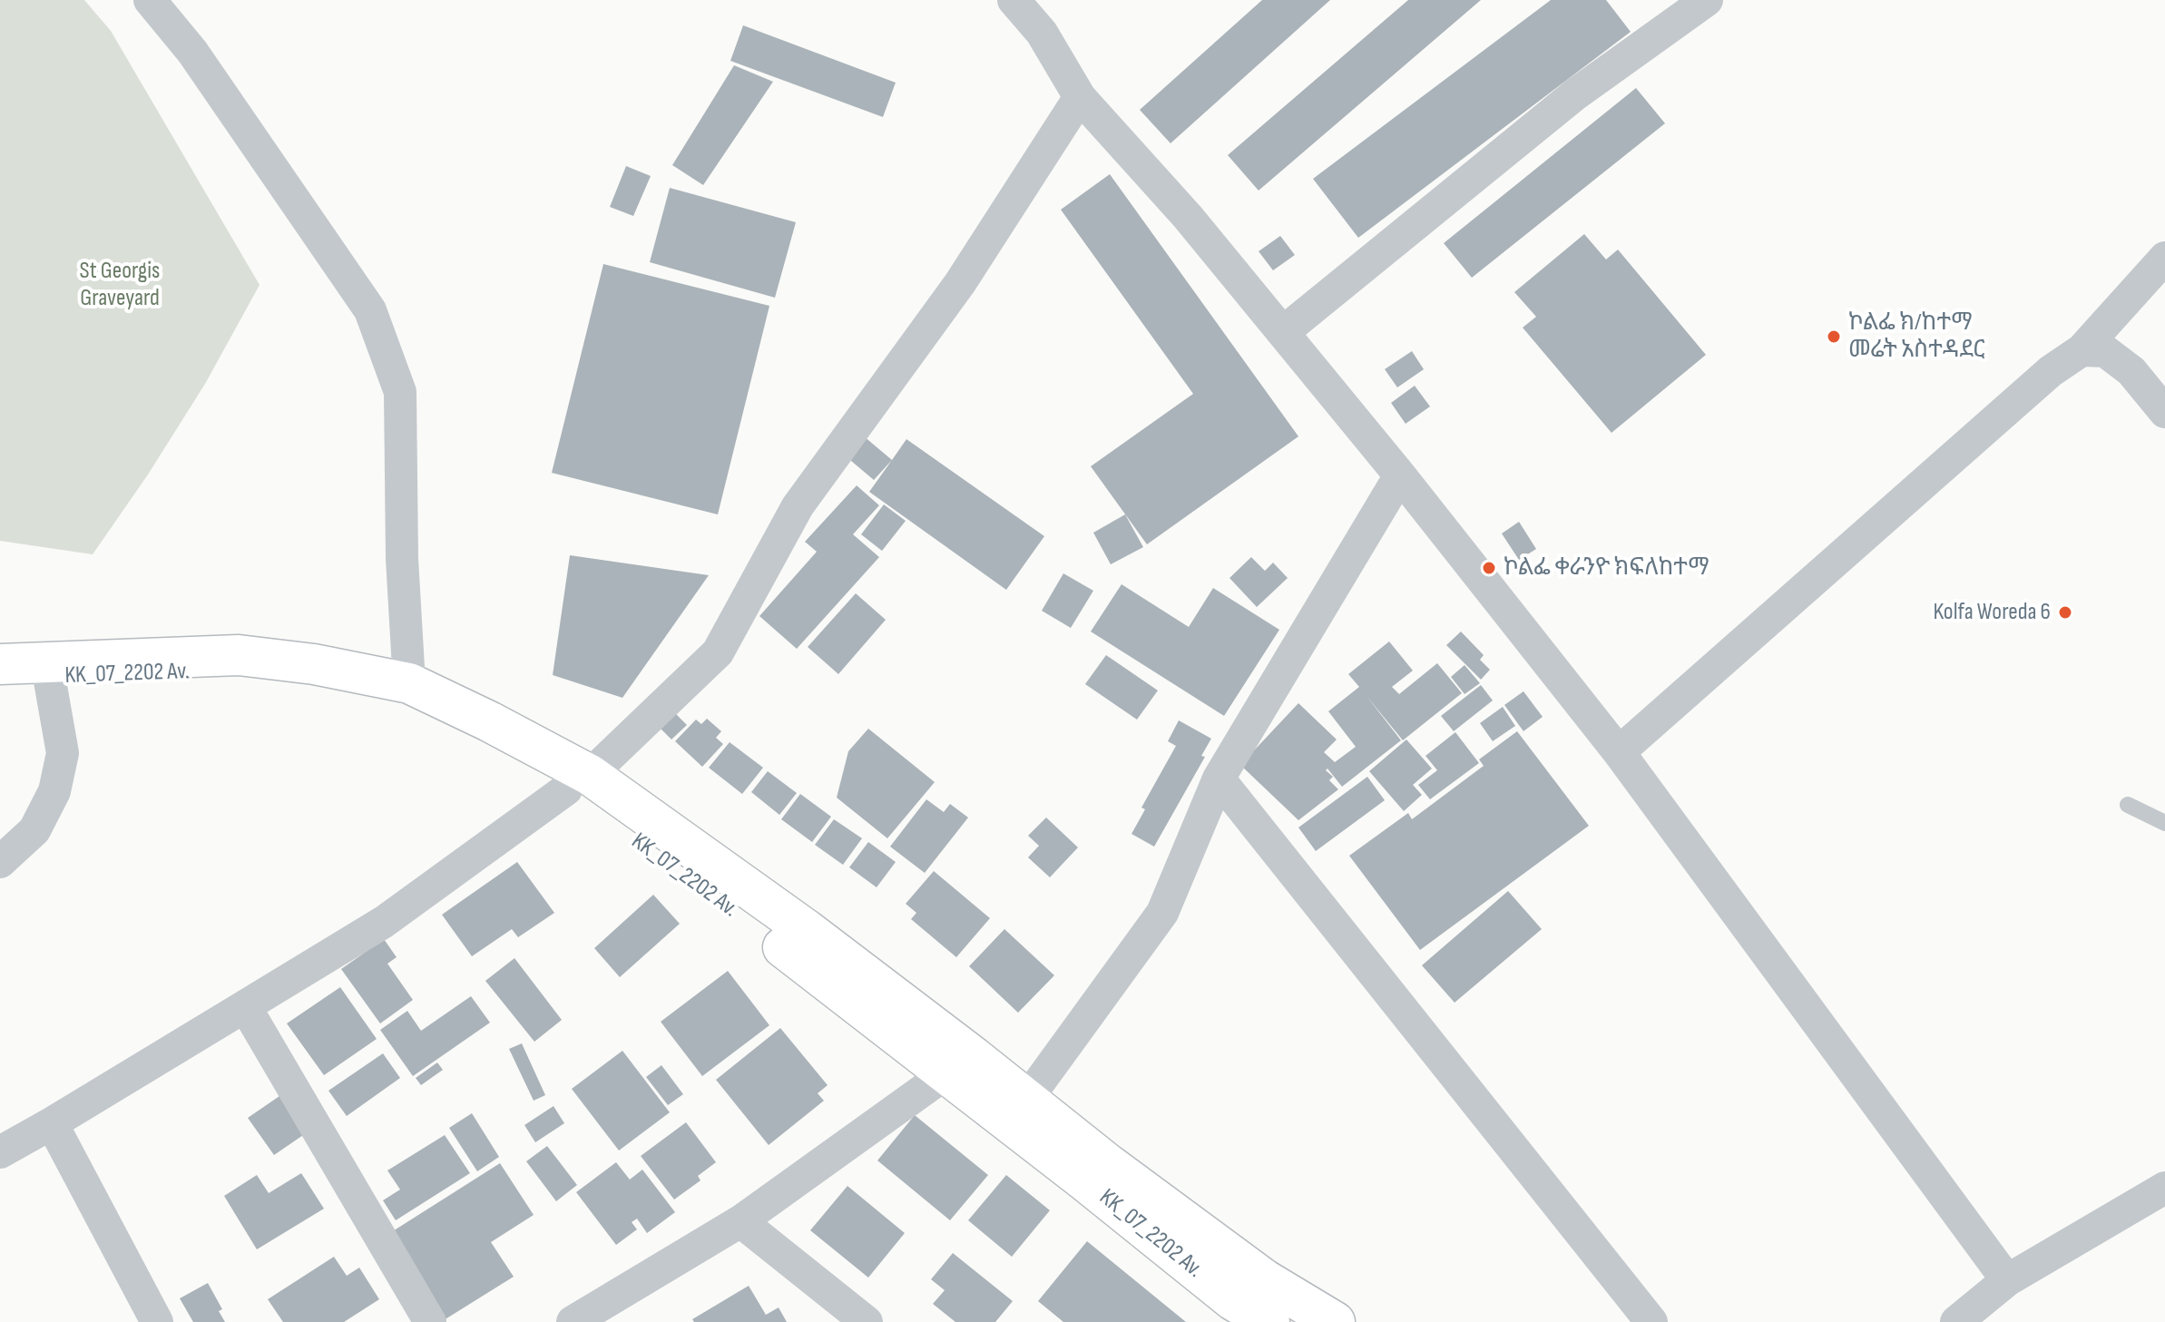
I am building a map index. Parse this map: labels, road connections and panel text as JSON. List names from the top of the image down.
{
  "streets": {
    "main road": ["KK_07_2202 Av."]
  },
  "parks": ["St Georgis Graveyard"],
  "places": ["ኮልፌ ክ/ከተማ መሬት አስተዳደር", "ኮልፌ ቀራንዮ ክፍለከተማ", "Kolfa Woreda 6"]
}
